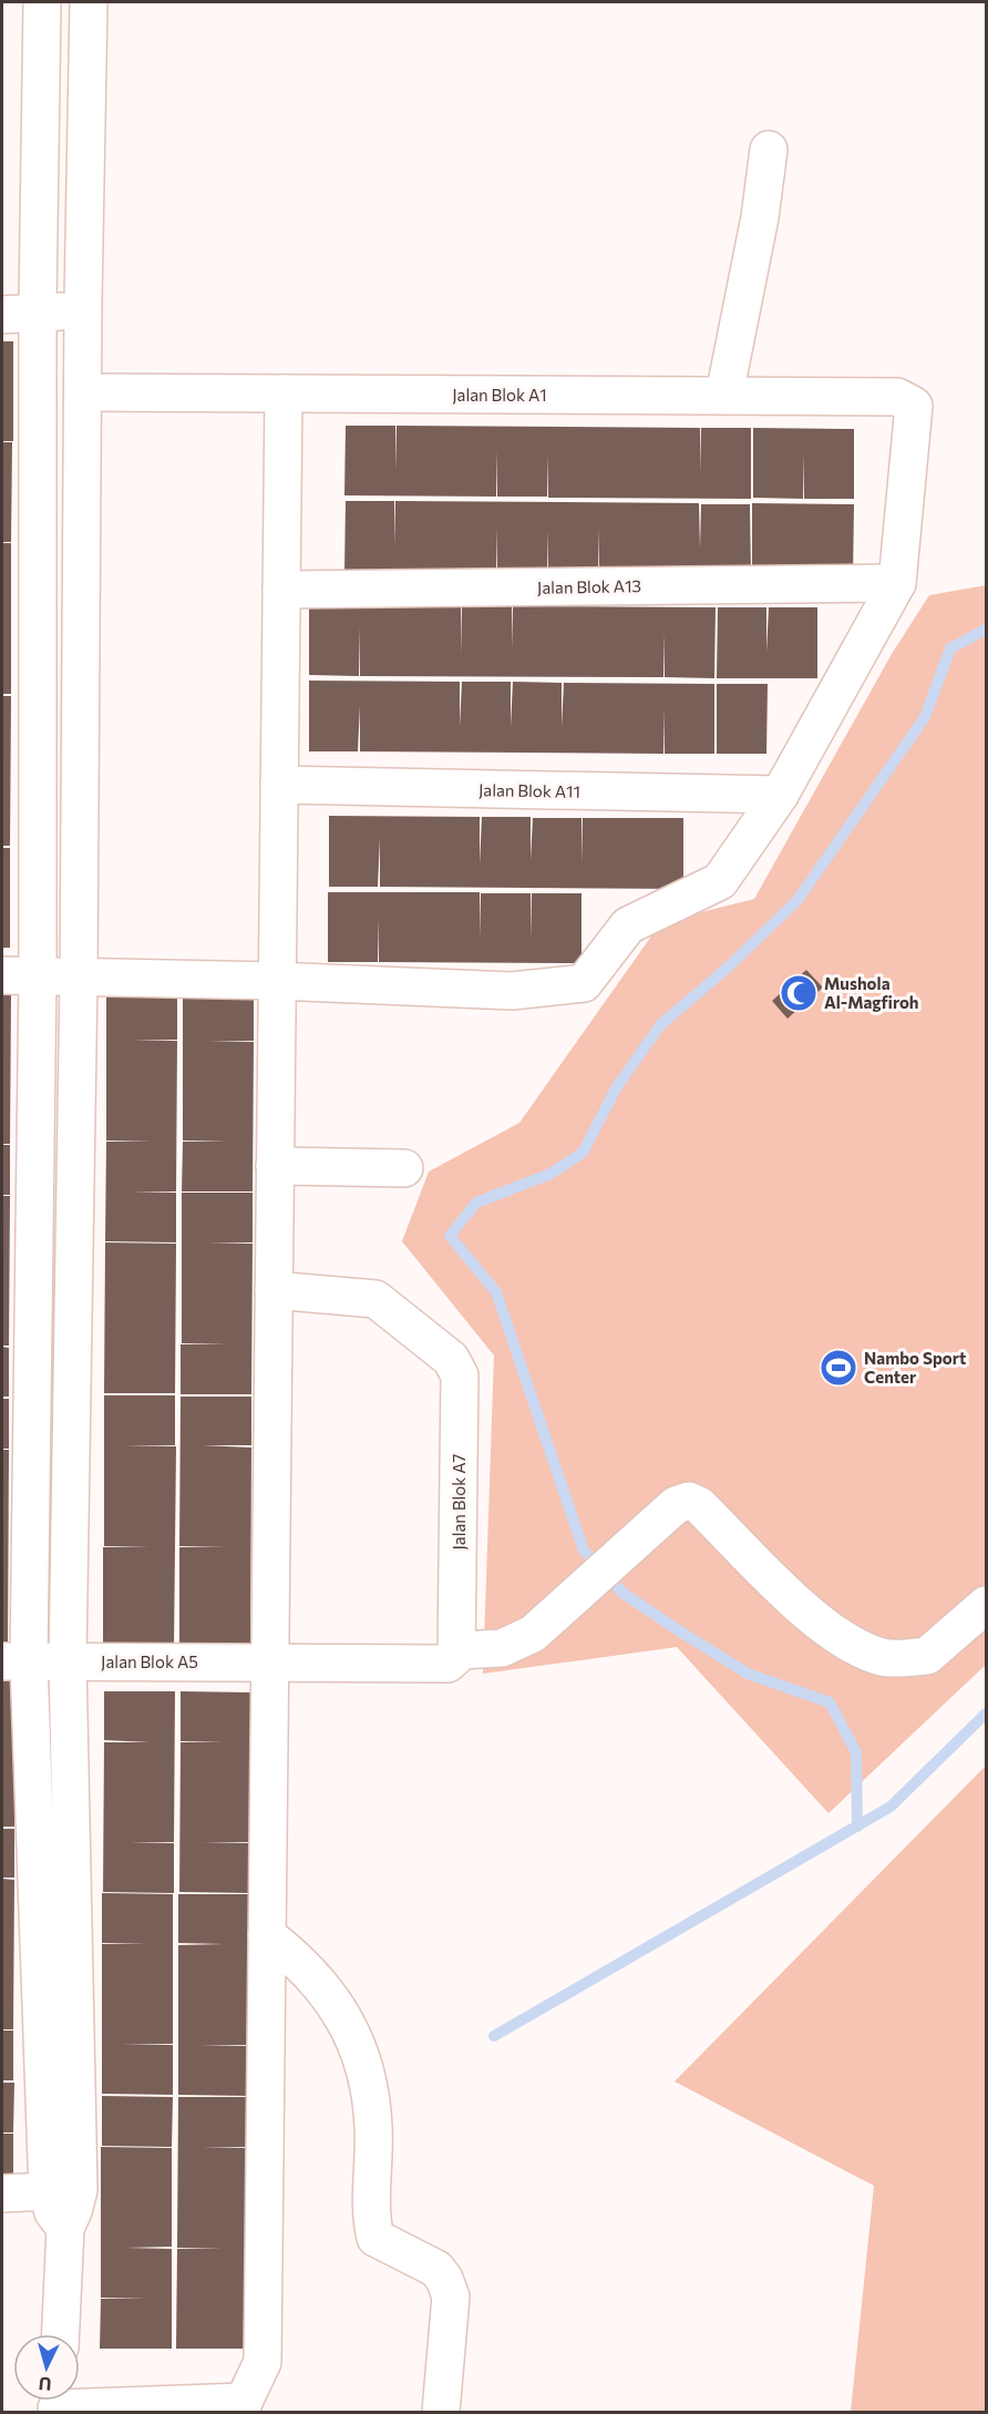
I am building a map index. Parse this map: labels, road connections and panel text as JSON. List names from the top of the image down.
{
  "streets": {
    "street": [
      "Jalan Blok A1",
      "Jalan Blok A13",
      "Jalan Blok A11",
      "Jalan Blok A7",
      "Jalan Blok A5"
    ]
  },
  "crossings": [
    ["Jalan Blok A1", "Jalan Blok A13"]
  ],
  "places": {
    "mosque": ["Mushola Al-Magfiroh"],
    "sports": ["Nambo Sport Center"]
  },
  "north": "bottom"
}
